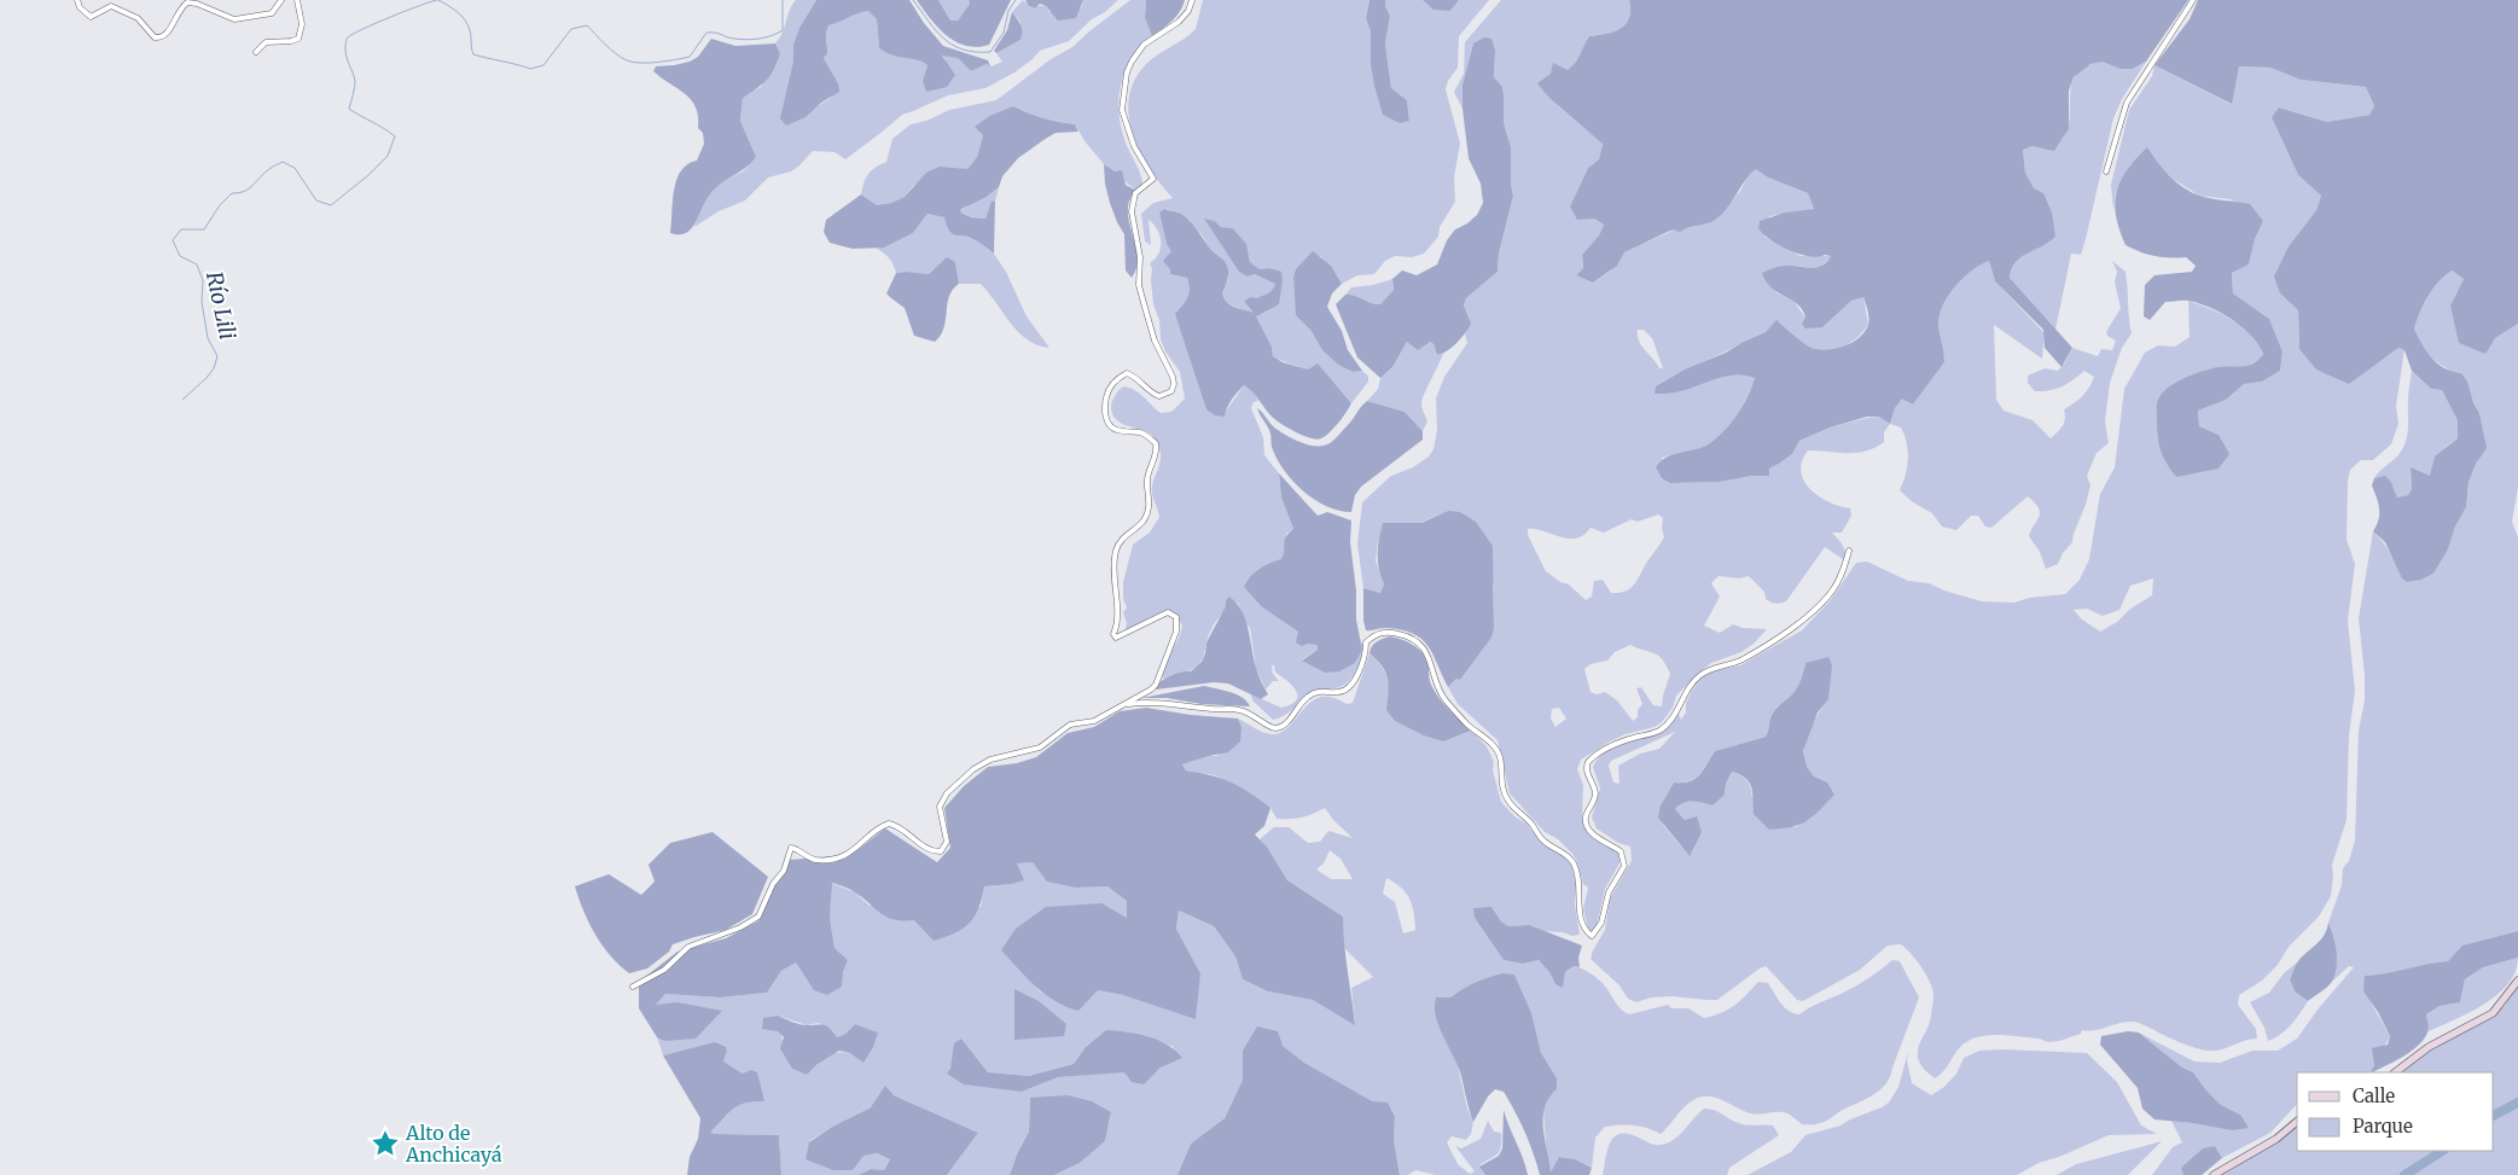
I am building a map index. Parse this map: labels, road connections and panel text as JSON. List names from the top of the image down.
{
  "water": ["Río Lili"],
  "places": {
    "place": ["Alto de Anchicayá"]
  },
  "legend": ["Calle", "Parque"]
}
